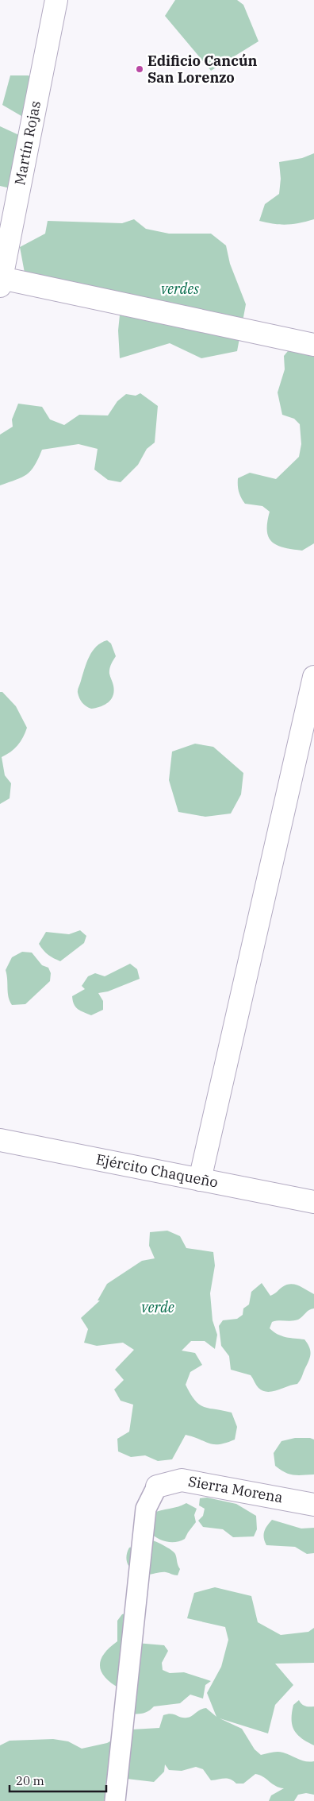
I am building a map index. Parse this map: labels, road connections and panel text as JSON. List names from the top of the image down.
{
  "streets": {
    "street": ["Martín Rojas", "Ejército Chaqueño", "Sierra Morena"]
  },
  "parks": ["verdes", "verde"],
  "places": ["Edificio Cancún San Lorenzo"],
  "scale_bar": "20 m"
}
